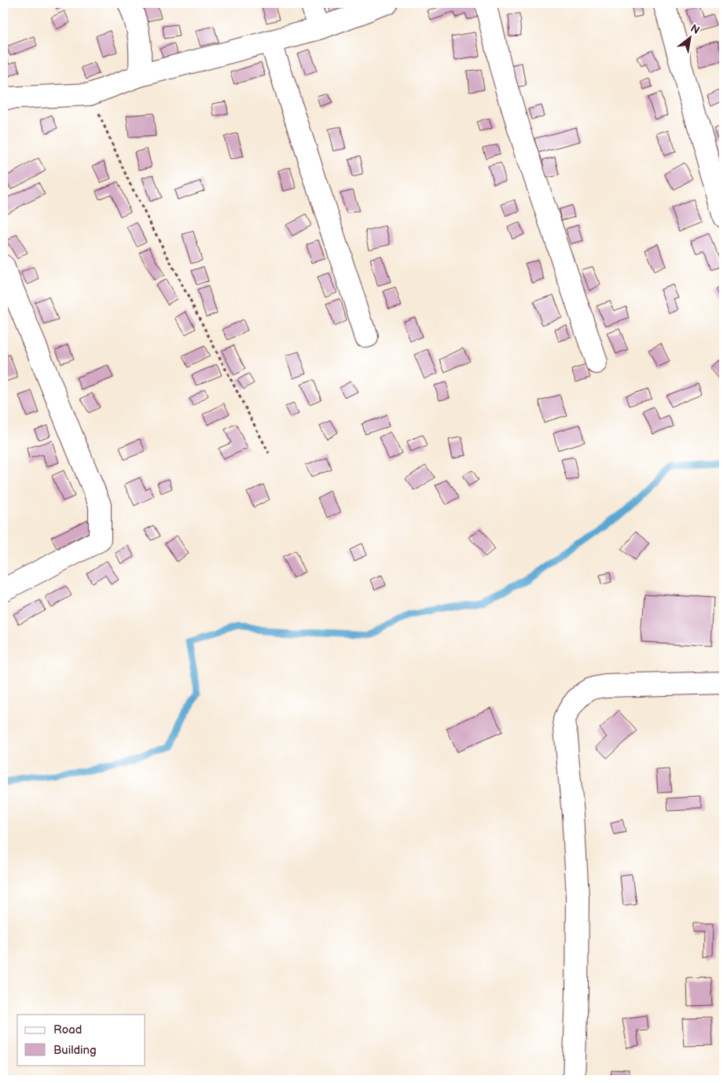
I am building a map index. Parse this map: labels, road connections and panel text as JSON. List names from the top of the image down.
{
  "legend": ["Road", "Building"],
  "north": "top right"
}
